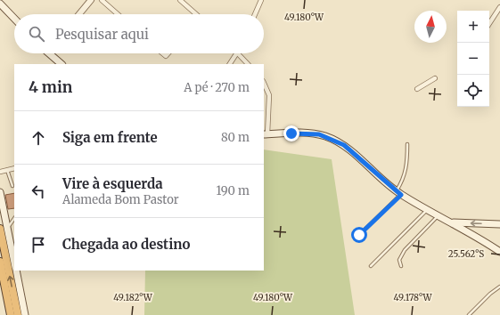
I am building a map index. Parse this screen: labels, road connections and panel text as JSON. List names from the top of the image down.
{
  "north": "top",
  "page": {
    "map_buttons": ["+", "−"],
    "search": "Pesquisar aqui",
    "heading": ["4 min", "A pé · 270 m"],
    "list": [
      ["Siga em frente", "80 m"],
      ["Vire à esquerda", "Alameda Bom Pastor", "190 m"],
      "Chegada ao destino"
    ]
  },
  "coordinates": [
    "49.180°W",
    "25.562°S",
    "49.182°W",
    "49.178°W"
  ]
}
